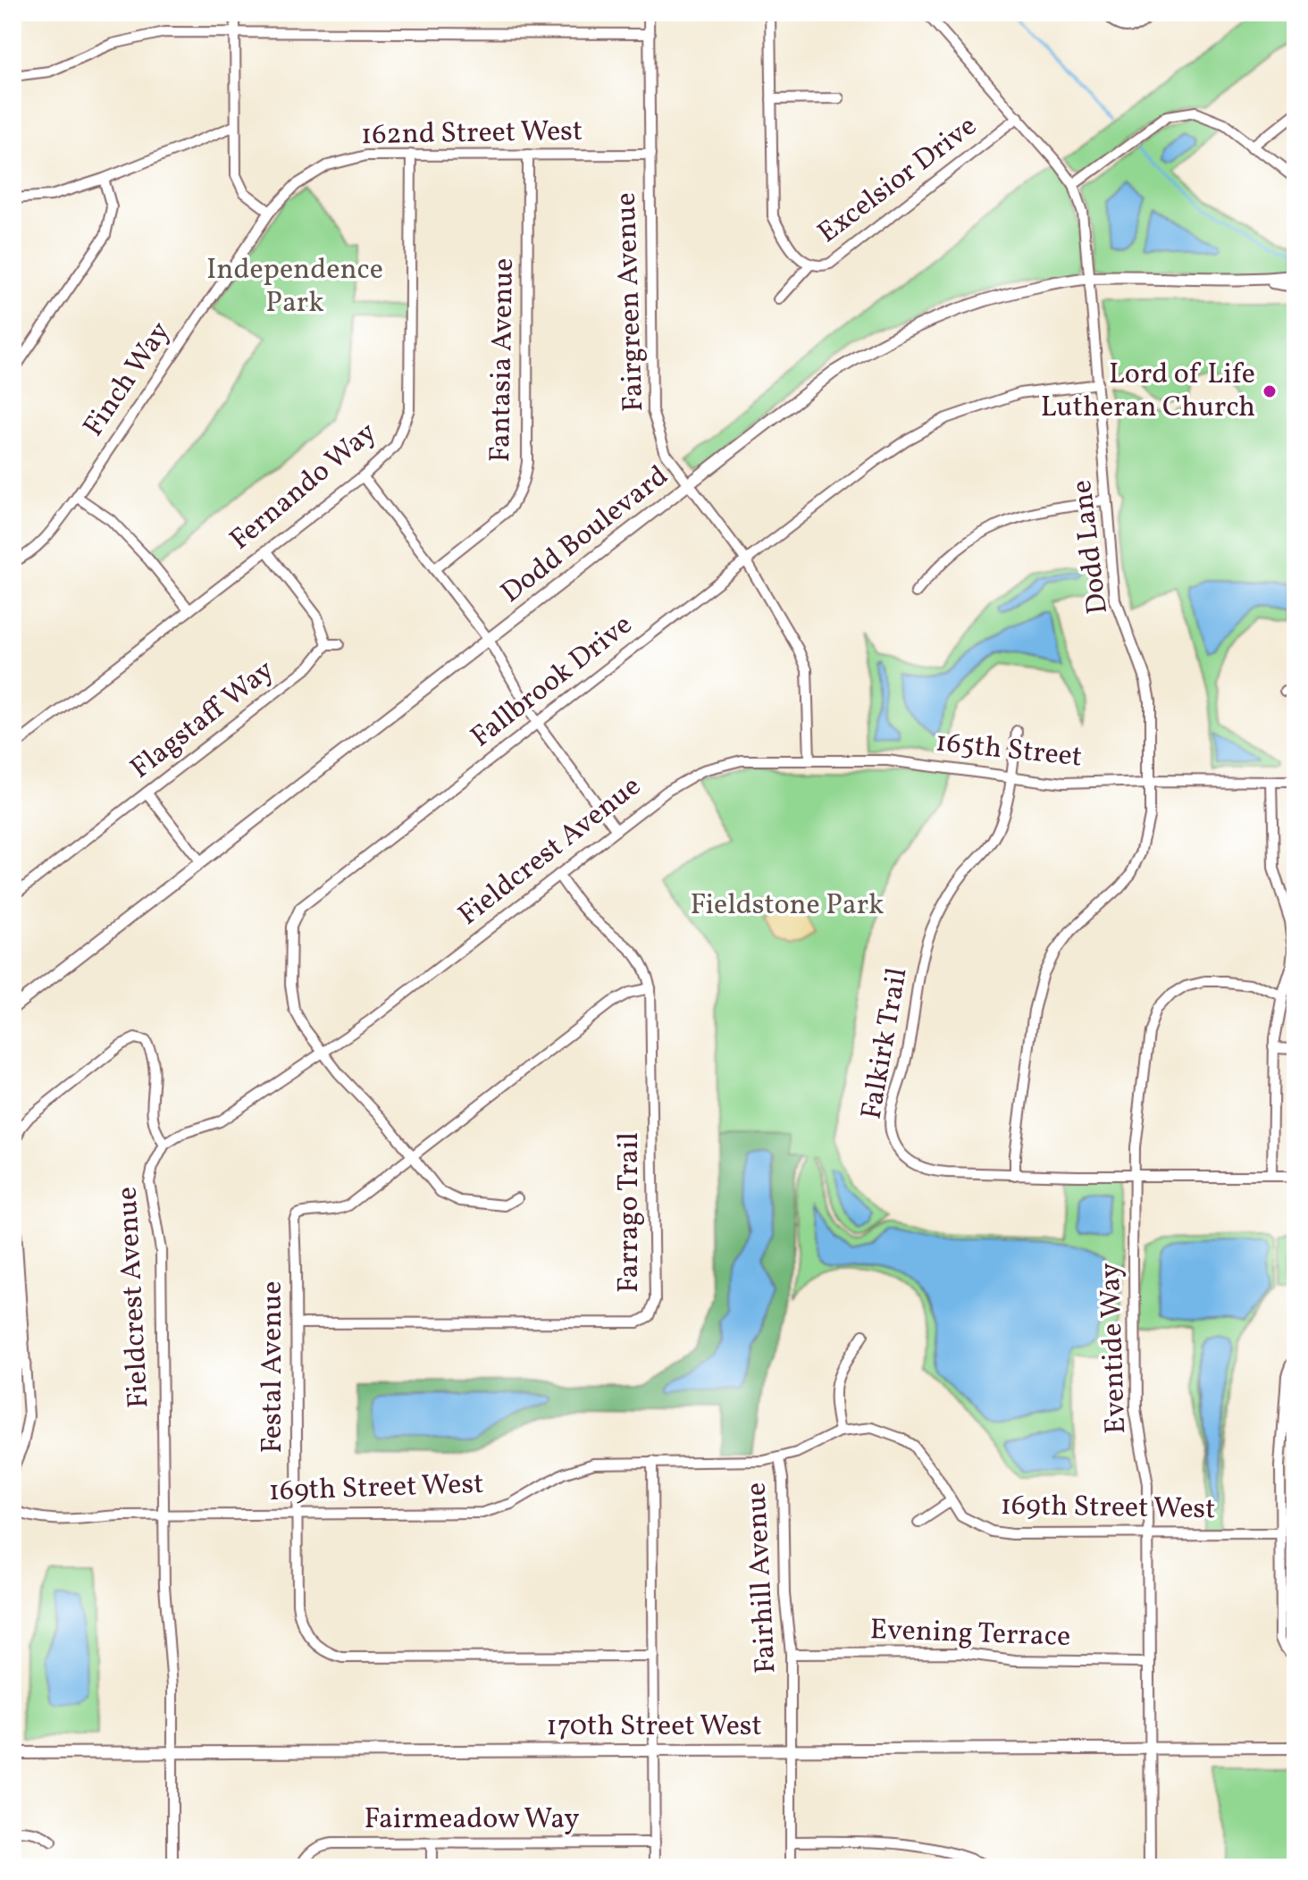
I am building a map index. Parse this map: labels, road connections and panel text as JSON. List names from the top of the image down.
{
  "streets": {
    "street": [
      "162nd Street West",
      "Excelsior Drive",
      "Fairgreen Avenue",
      "Fantasia Avenue",
      "Finch Way",
      "Fernando Way",
      "Dodd Boulevard",
      "Dodd Lane",
      "Fallbrook Drive",
      "Flagstaff Way",
      "165th Street",
      "Fieldcrest Avenue",
      "Falkirk Trail",
      "Farrago Trail",
      "Eventide Way",
      "Festal Avenue",
      "169th Street West",
      "Fairhill Avenue",
      "Evening Terrace",
      "170th Street West",
      "Fairmeadow Way"
    ]
  },
  "crossings": [
    ["162nd Street West", "Fairgreen Avenue"],
    ["162nd Street West", "Fantasia Avenue"],
    ["162nd Street West", "Finch Way"],
    ["162nd Street West", "Fernando Way"],
    ["Excelsior Drive", "Dodd Lane"],
    ["Fairgreen Avenue", "Dodd Boulevard"],
    ["Fairgreen Avenue", "Fallbrook Drive"],
    ["Fairgreen Avenue", "165th Street"],
    ["Dodd Boulevard", "Dodd Lane"],
    ["Dodd Lane", "Fallbrook Drive"],
    ["Dodd Lane", "165th Street"],
    ["Dodd Lane", "Falkirk Trail"],
    ["Fallbrook Drive", "Fieldcrest Avenue"],
    ["Fallbrook Drive", "Festal Avenue"],
    ["165th Street", "Fieldcrest Avenue"],
    ["165th Street", "Falkirk Trail"],
    ["Fieldcrest Avenue", "Farrago Trail"],
    ["Fieldcrest Avenue", "169th Street West"],
    ["Fieldcrest Avenue", "170th Street West"],
    ["Falkirk Trail", "Eventide Way"],
    ["Farrago Trail", "Festal Avenue"],
    ["Eventide Way", "169th Street West"],
    ["Eventide Way", "Evening Terrace"],
    ["Eventide Way", "170th Street West"],
    ["Festal Avenue", "169th Street West"],
    ["169th Street West", "Fairhill Avenue"],
    ["Fairhill Avenue", "Evening Terrace"],
    ["Fairhill Avenue", "170th Street West"]
  ],
  "parks": ["Independence Park", "Fieldstone Park"],
  "places": ["Lord of Life Lutheran Church"]
}
